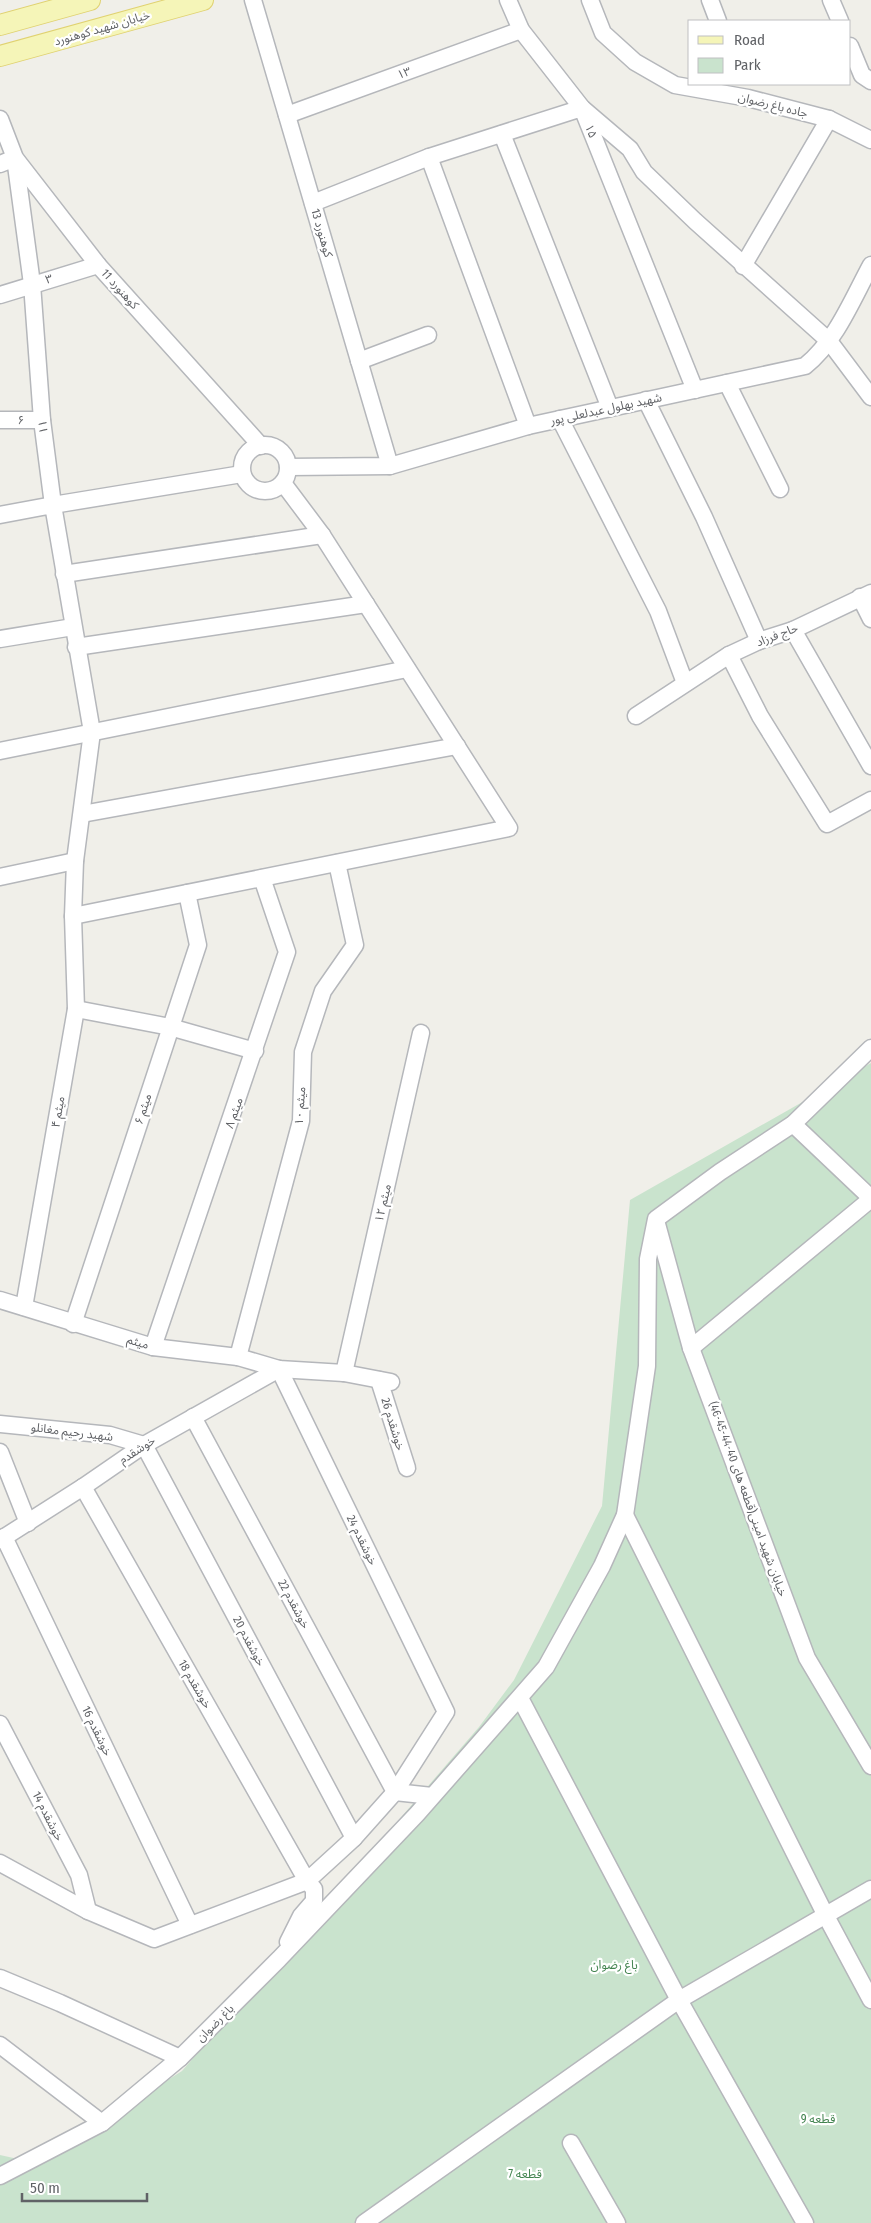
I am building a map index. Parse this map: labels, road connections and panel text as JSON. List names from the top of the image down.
{
  "streets": {
    "main road": ["خیابان شهید کوهنورد"],
    "street": [
      "۱۳",
      "جاده باغ رضوان",
      "۱۵",
      "کوهنورد 13",
      "۳",
      "کوهنورد 11",
      "شهید بهلول عبدلعلی پور",
      "۶",
      "۱۱",
      "حاج فرزاد",
      "۱۰ میثم",
      "۶ میثم",
      "۴ میثم",
      "۸ میثم",
      "۱۲ میثم",
      "میثم",
      "خوشقدم 26",
      "شهید رحیم مغانلو",
      "خوشقدم",
      "خیابان شهید امینی(قطعه های 40-44-45-46)",
      "خوشقدم 24",
      "خوشقدم 22",
      "خوشقدم 20",
      "خوشقدم 18",
      "خوشقدم 16",
      "خوشقدم 14",
      "باغ رضوان"
    ]
  },
  "crossings": [
    ["۱۳", "کوهنورد 13"],
    ["۱۵", "کوهنورد 13"],
    ["۱۵", "شهید بهلول عبدلعلی پور"],
    ["کوهنورد 13", "شهید بهلول عبدلعلی پور"],
    ["۳", "کوهنورد 11"],
    ["۳", "۱۱"],
    ["کوهنورد 11", "شهید بهلول عبدلعلی پور"],
    ["کوهنورد 11", "۱۱"],
    ["۶", "۱۱"],
    ["۱۱", "۴ میثم"],
    ["۱۰ میثم", "میثم"],
    ["۶ میثم", "میثم"],
    ["۴ میثم", "میثم"],
    ["۸ میثم", "میثم"],
    ["۱۲ میثم", "میثم"],
    ["میثم", "خوشقدم 26"],
    ["میثم", "خوشقدم"],
    ["میثم", "خوشقدم 24"],
    ["شهید رحیم مغانلو", "خوشقدم"],
    ["شهید رحیم مغانلو", "خوشقدم 20"],
    ["خوشقدم", "خوشقدم 24"],
    ["خوشقدم", "خوشقدم 22"],
    ["خوشقدم", "خوشقدم 20"],
    ["خوشقدم", "خوشقدم 18"],
    ["خوشقدم", "خوشقدم 16"],
    ["خیابان شهید امینی(قطعه های 40-44-45-46)", "باغ رضوان"],
    ["خوشقدم 24", "خوشقدم 22"],
    ["خوشقدم 18", "باغ رضوان"]
  ],
  "parks": ["باغ رضوان", "قطعه 9", "قطعه 7"],
  "legend": ["Road", "Park"],
  "scale_bar": "50 m"
}
